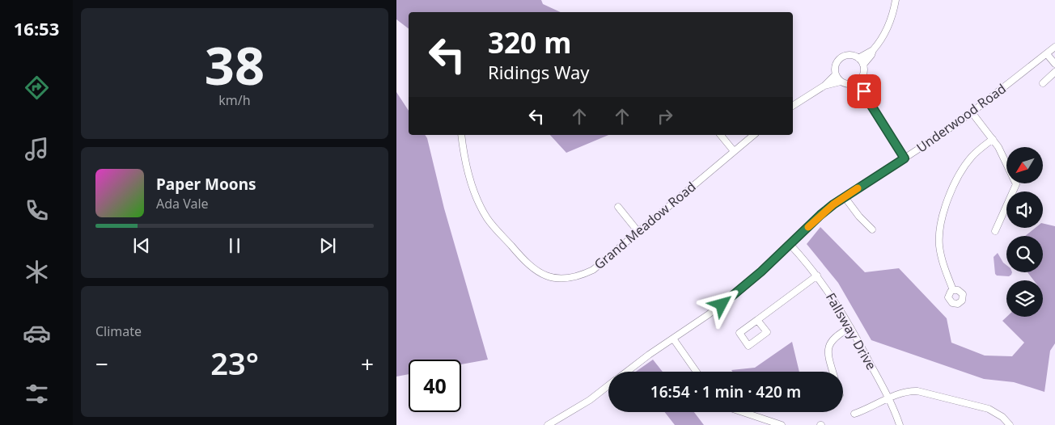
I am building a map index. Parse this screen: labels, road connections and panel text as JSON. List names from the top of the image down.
{
  "streets": {
    "street": ["Underwood Road", "Grand Meadow Road", "Fallsway Drive"]
  },
  "crossings": [
    ["Underwood Road", "Fallsway Drive"]
  ],
  "north": "bottom left",
  "page": {
    "tabs": "16:53",
    "tile": [
      ["38", "km/h"],
      "Climate"
    ],
    "turn": ["320 m", "Ridings Way"],
    "song": ["Paper Moons", "Ada Vale"],
    "heat": ["−", "23°", "+"],
    "limit": "40",
    "trip": "16:54 · 1 min · 420 m"
  }
}
